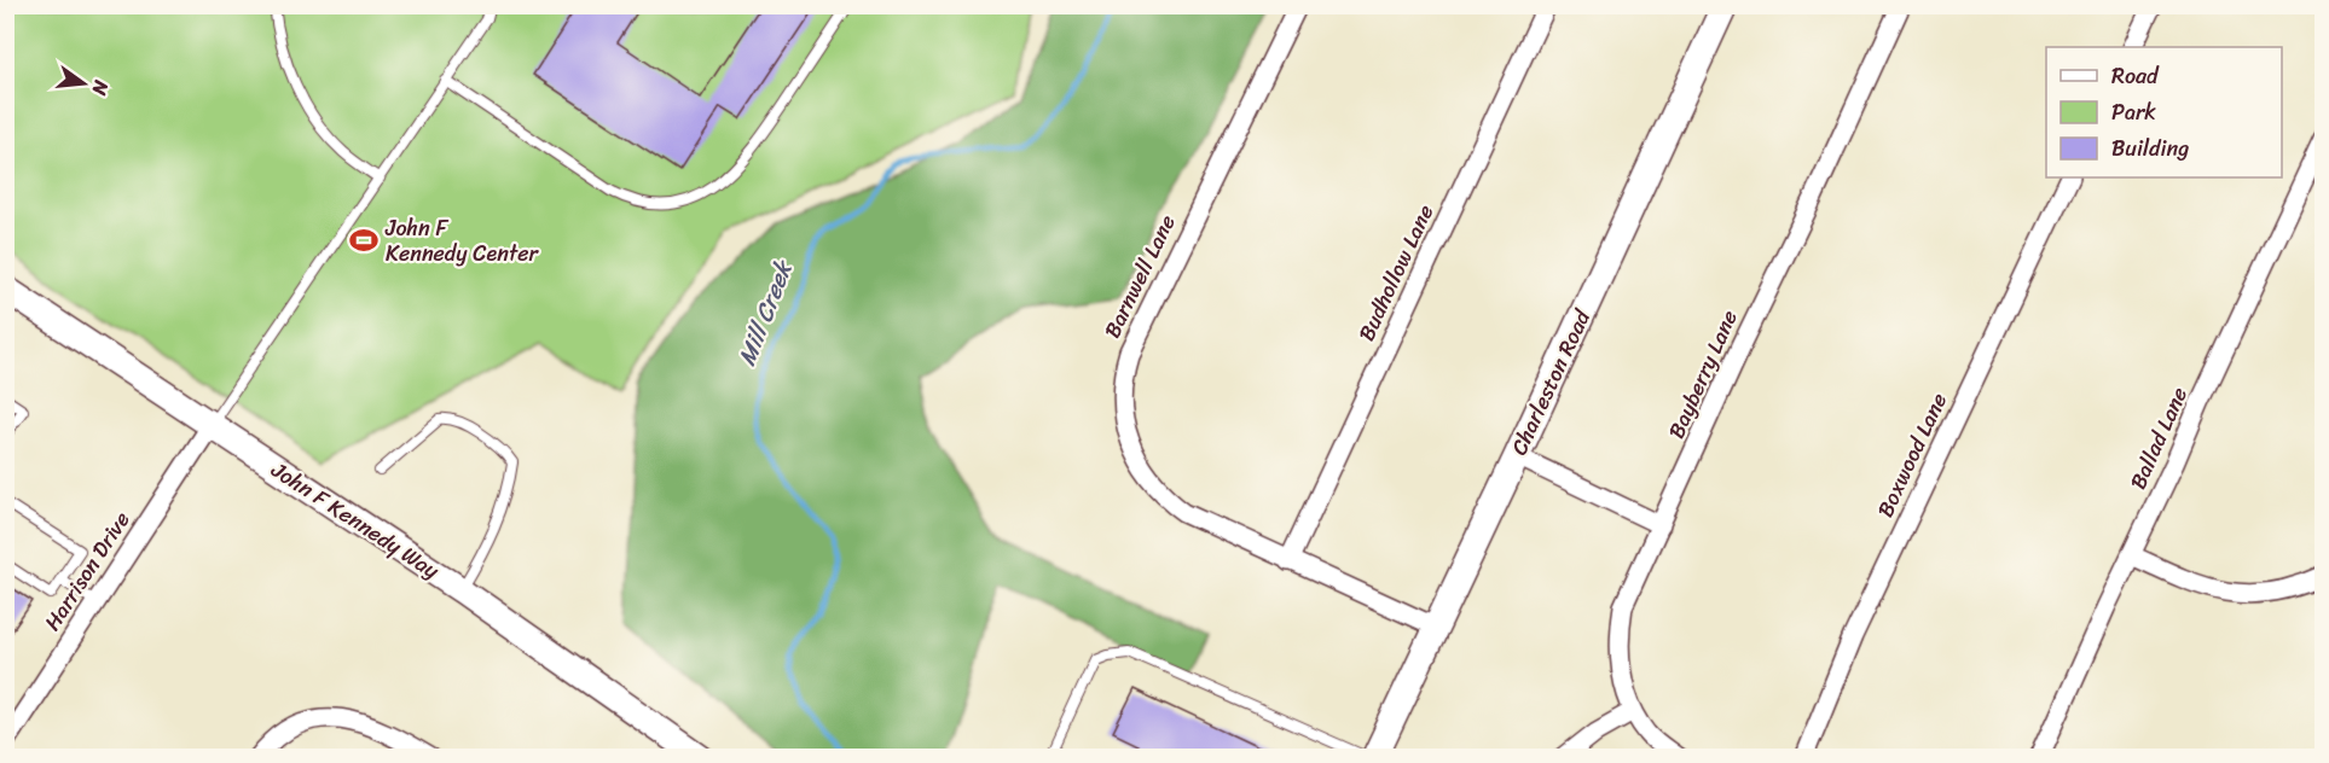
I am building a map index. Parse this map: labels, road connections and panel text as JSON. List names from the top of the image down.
{
  "streets": {
    "street": [
      "Budhollow Lane",
      "Barnwell Lane",
      "Bayberry Lane",
      "Charleston Road",
      "Ballad Lane",
      "Boxwood Lane",
      "John F Kennedy Way",
      "Harrison Drive"
    ]
  },
  "crossings": [
    ["Budhollow Lane", "Barnwell Lane"],
    ["Barnwell Lane", "Charleston Road"],
    ["John F Kennedy Way", "Harrison Drive"]
  ],
  "water": ["Mill Creek"],
  "places": {
    "sports": ["John F Kennedy Center"]
  },
  "legend": ["Road", "Park", "Building"],
  "north": "right"
}
